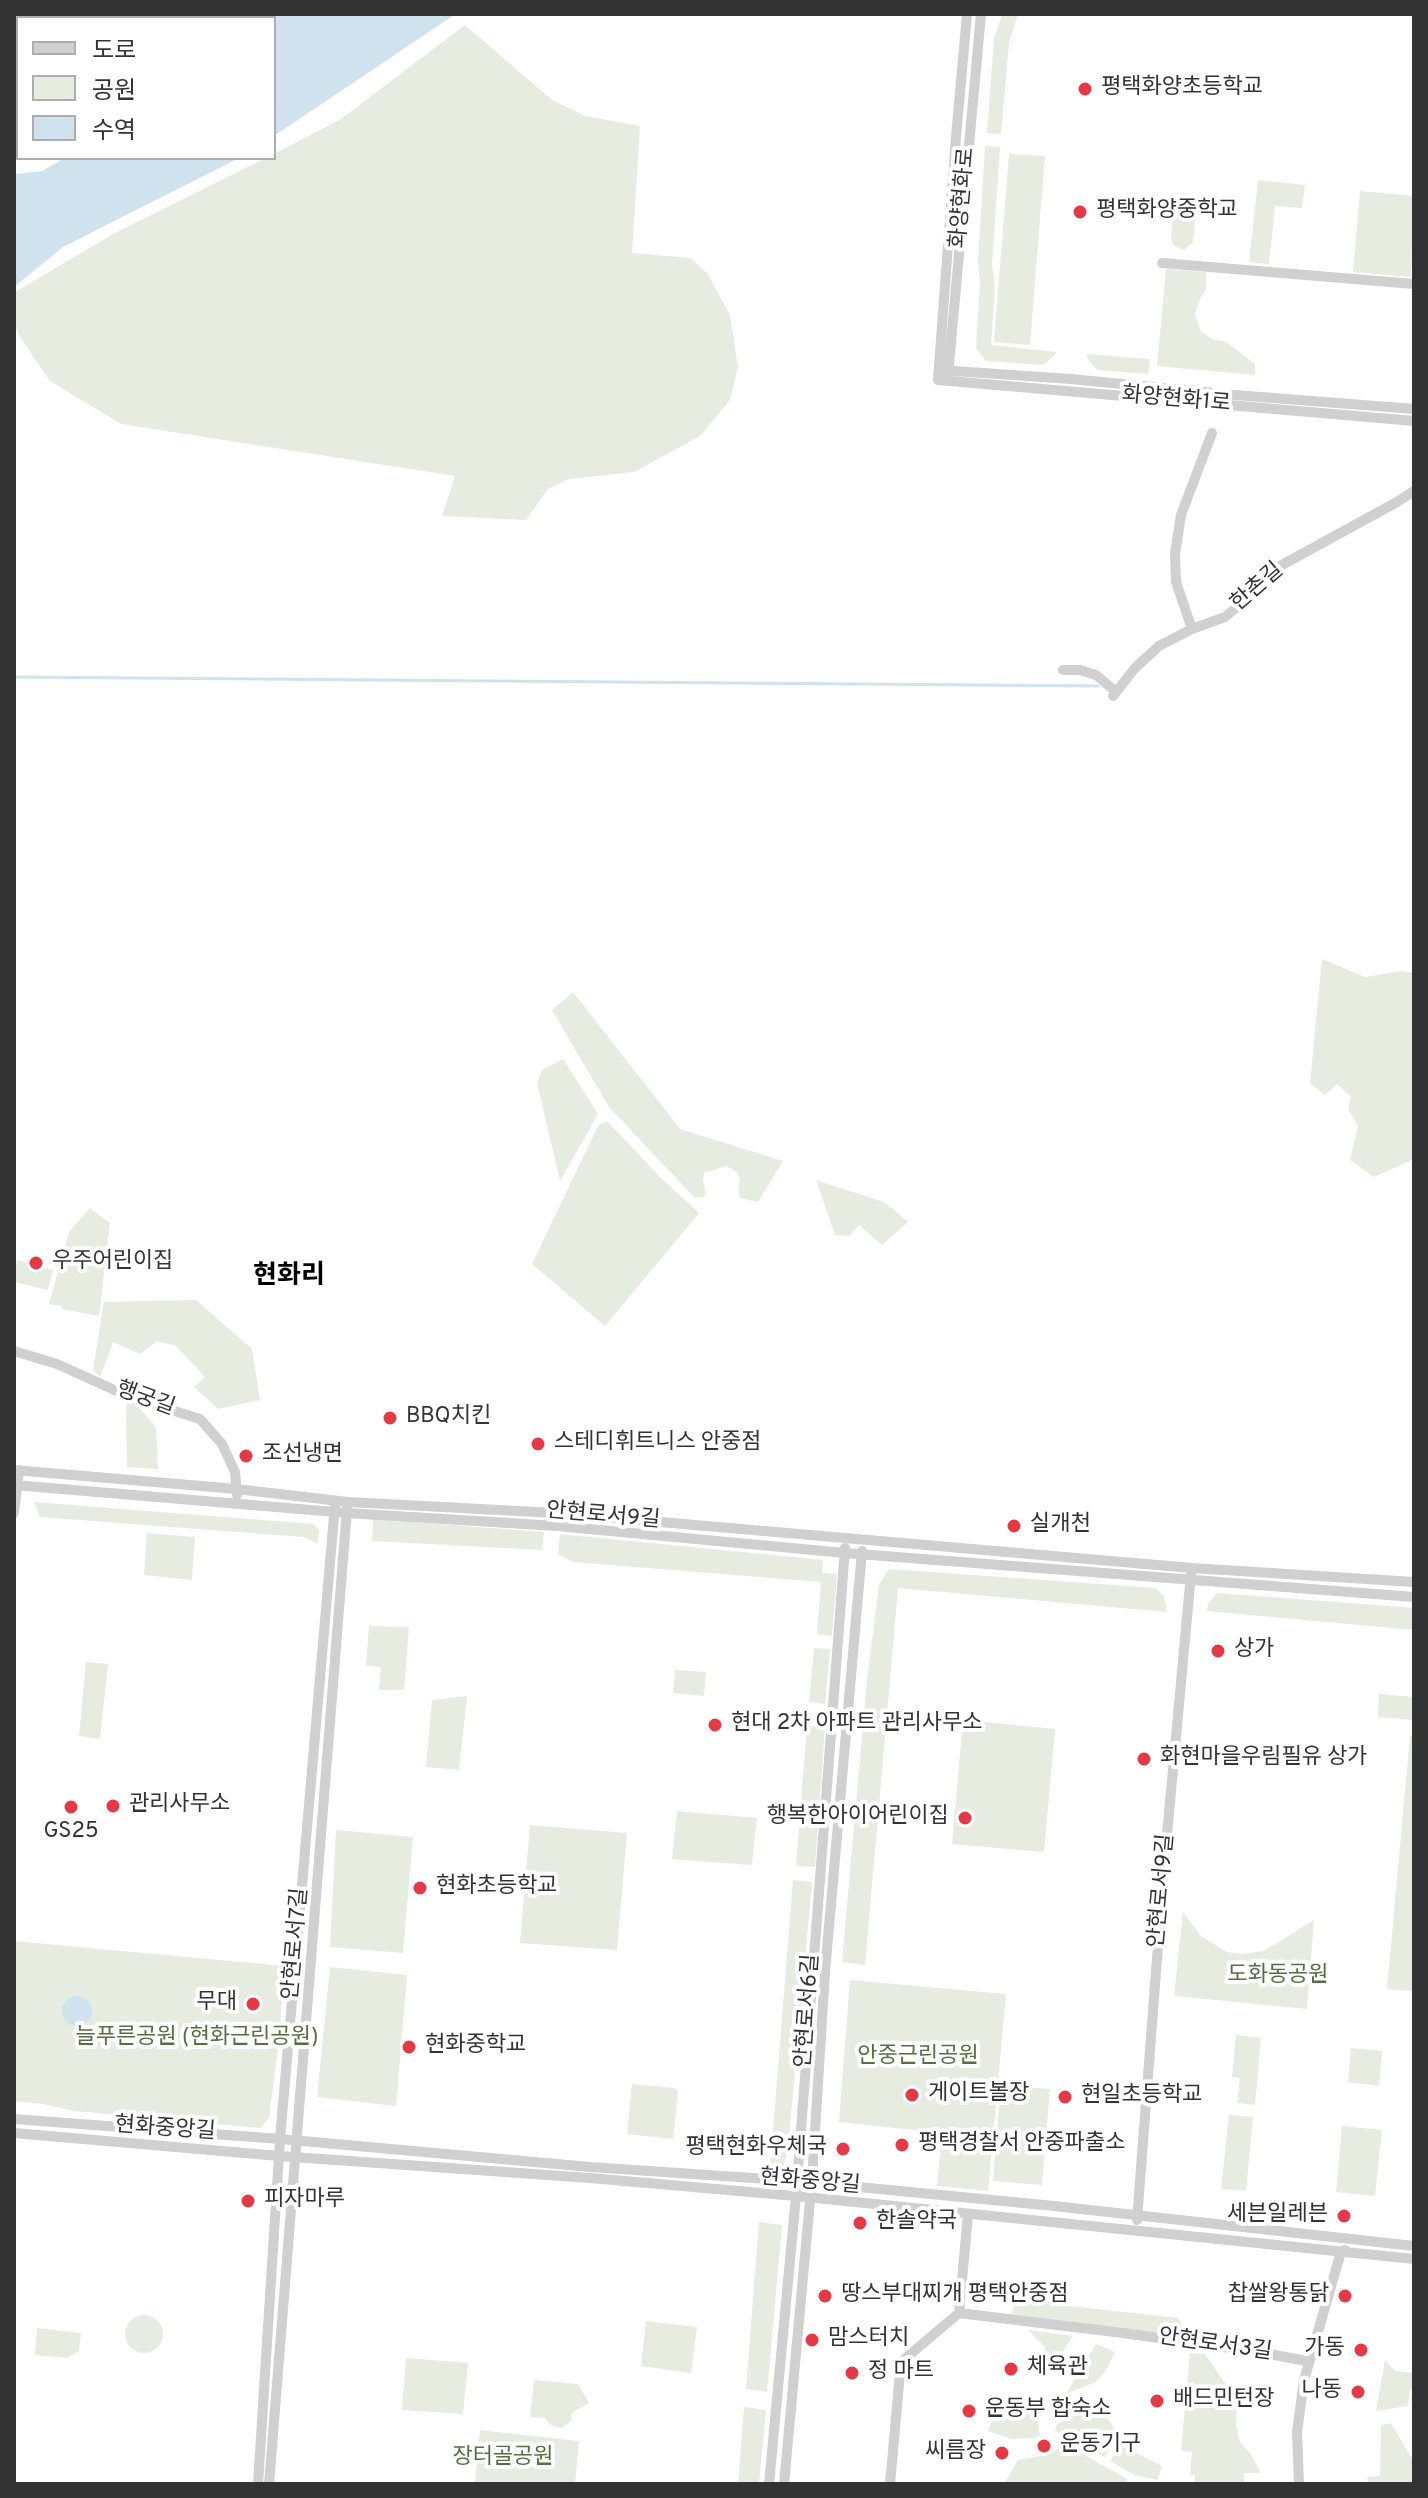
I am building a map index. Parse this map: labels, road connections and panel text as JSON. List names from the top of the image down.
{
  "streets": {
    "street": [
      "화양현화로",
      "화양현화1로",
      "한촌길",
      "행궁길",
      "안현로서9길",
      "안현로서7길",
      "안현로서6길",
      "현화중앙길",
      "안현로서3길"
    ]
  },
  "crossings": [
    ["화양현화로", "화양현화1로"],
    ["행궁길", "안현로서9길"],
    ["안현로서9길", "안현로서7길"],
    ["안현로서9길", "안현로서6길"],
    ["안현로서9길", "현화중앙길"],
    ["안현로서7길", "현화중앙길"],
    ["안현로서6길", "현화중앙길"]
  ],
  "districts": ["현화리"],
  "parks": [
    "도화동공원",
    "늘푸른공원 (현화근린공원)",
    "안중근린공원",
    "장터골공원"
  ],
  "places": [
    "평택화양초등학교",
    "평택화양중학교",
    "우주어린이집",
    "BBQ치킨",
    "스테디휘트니스 안중점",
    "조선냉면",
    "실개천",
    "상가",
    "현대 2차 아파트 관리사무소",
    "화현마을우림필유 상가",
    "관리사무소",
    "GS25",
    "행복한아이어린이집",
    "현화초등학교",
    "무대",
    "현화중학교",
    "게이트볼장",
    "현일초등학교",
    "평택경찰서 안중파출소",
    "평택현화우체국",
    "피자마루",
    "세븐일레븐",
    "한솔약국",
    "땅스부대찌개 평택안중점",
    "찹쌀왕통닭",
    "맘스터치",
    "가동",
    "체육관",
    "정 마트",
    "나동",
    "배드민턴장",
    "운동부 합숙소",
    "운동기구",
    "씨름장"
  ],
  "legend": ["도로", "공원", "수역"]
}
